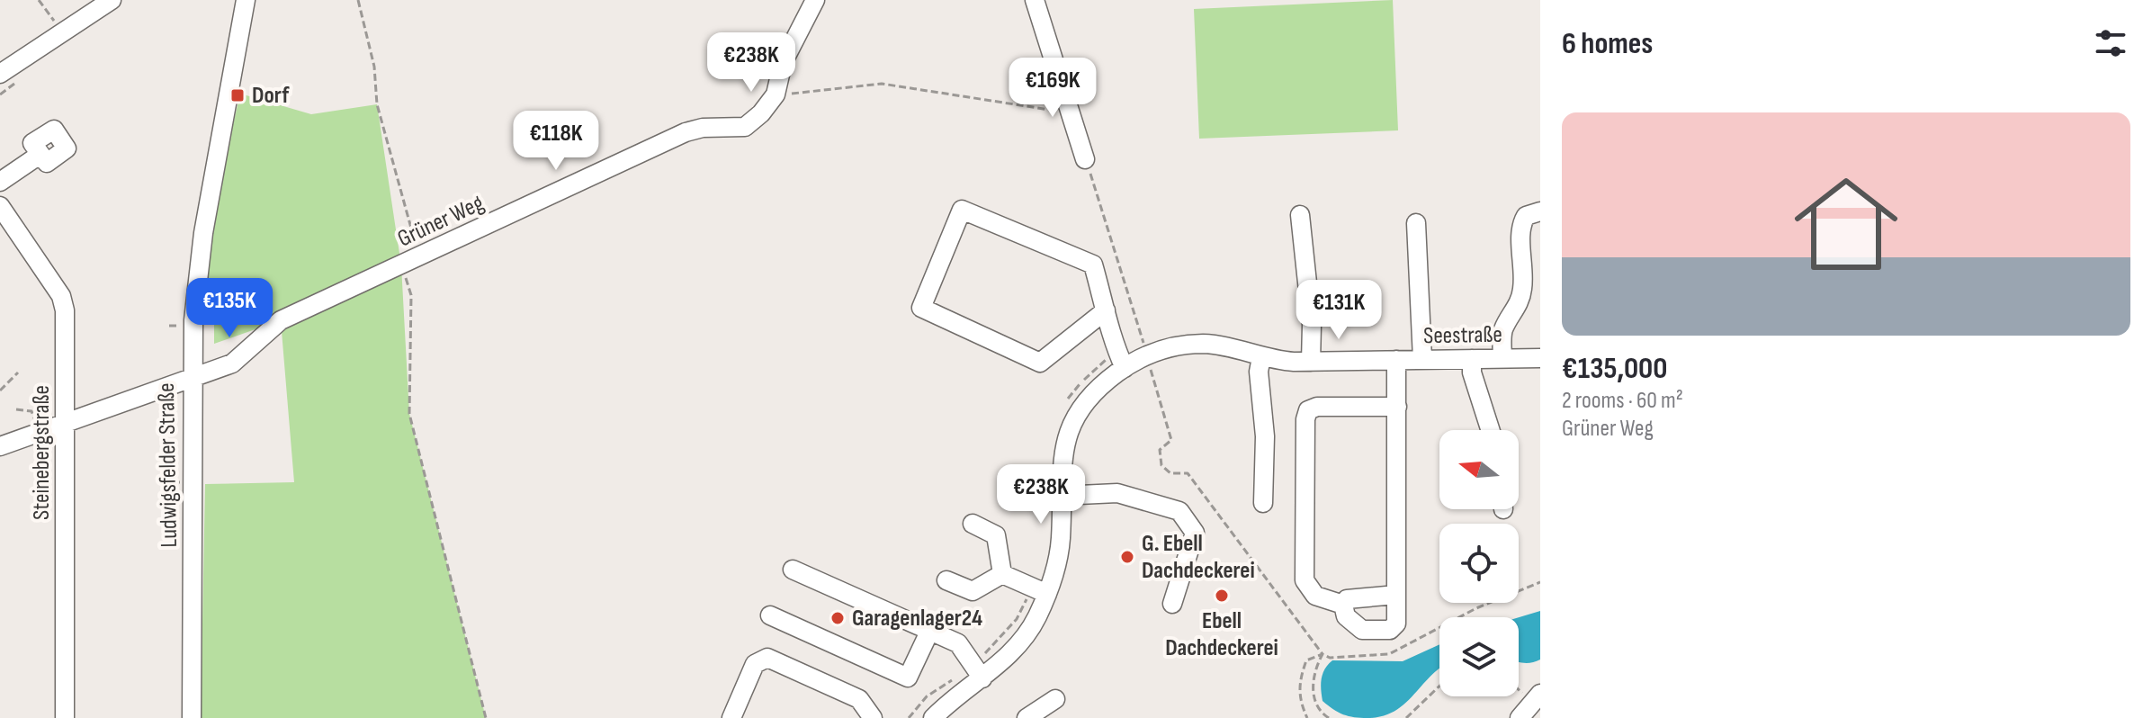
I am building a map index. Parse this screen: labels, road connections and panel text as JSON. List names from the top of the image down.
{
  "streets": {
    "street": [
      "Grüner Weg",
      "Seestraße",
      "Steinebergstraße",
      "Ludwigsfelder Straße"
    ]
  },
  "crossings": [
    ["Grüner Weg", "Steinebergstraße"],
    ["Grüner Weg", "Ludwigsfelder Straße"]
  ],
  "places": {
    "transit": ["Dorf"],
    "other": ["G. Ebell Dachdeckerei", "Ebell Dachdeckerei", "Garagenlager24"]
  },
  "north": "left",
  "page": {
    "heading": "6 homes",
    "price": [
      "€238K",
      "€169K",
      "€118K",
      "€135K",
      "€131K",
      "€238K"
    ],
    "list": [
      {
        "name": "€135,000",
        "note": "2 rooms · 60 m² · Grüner Weg"
      }
    ]
  }
}
